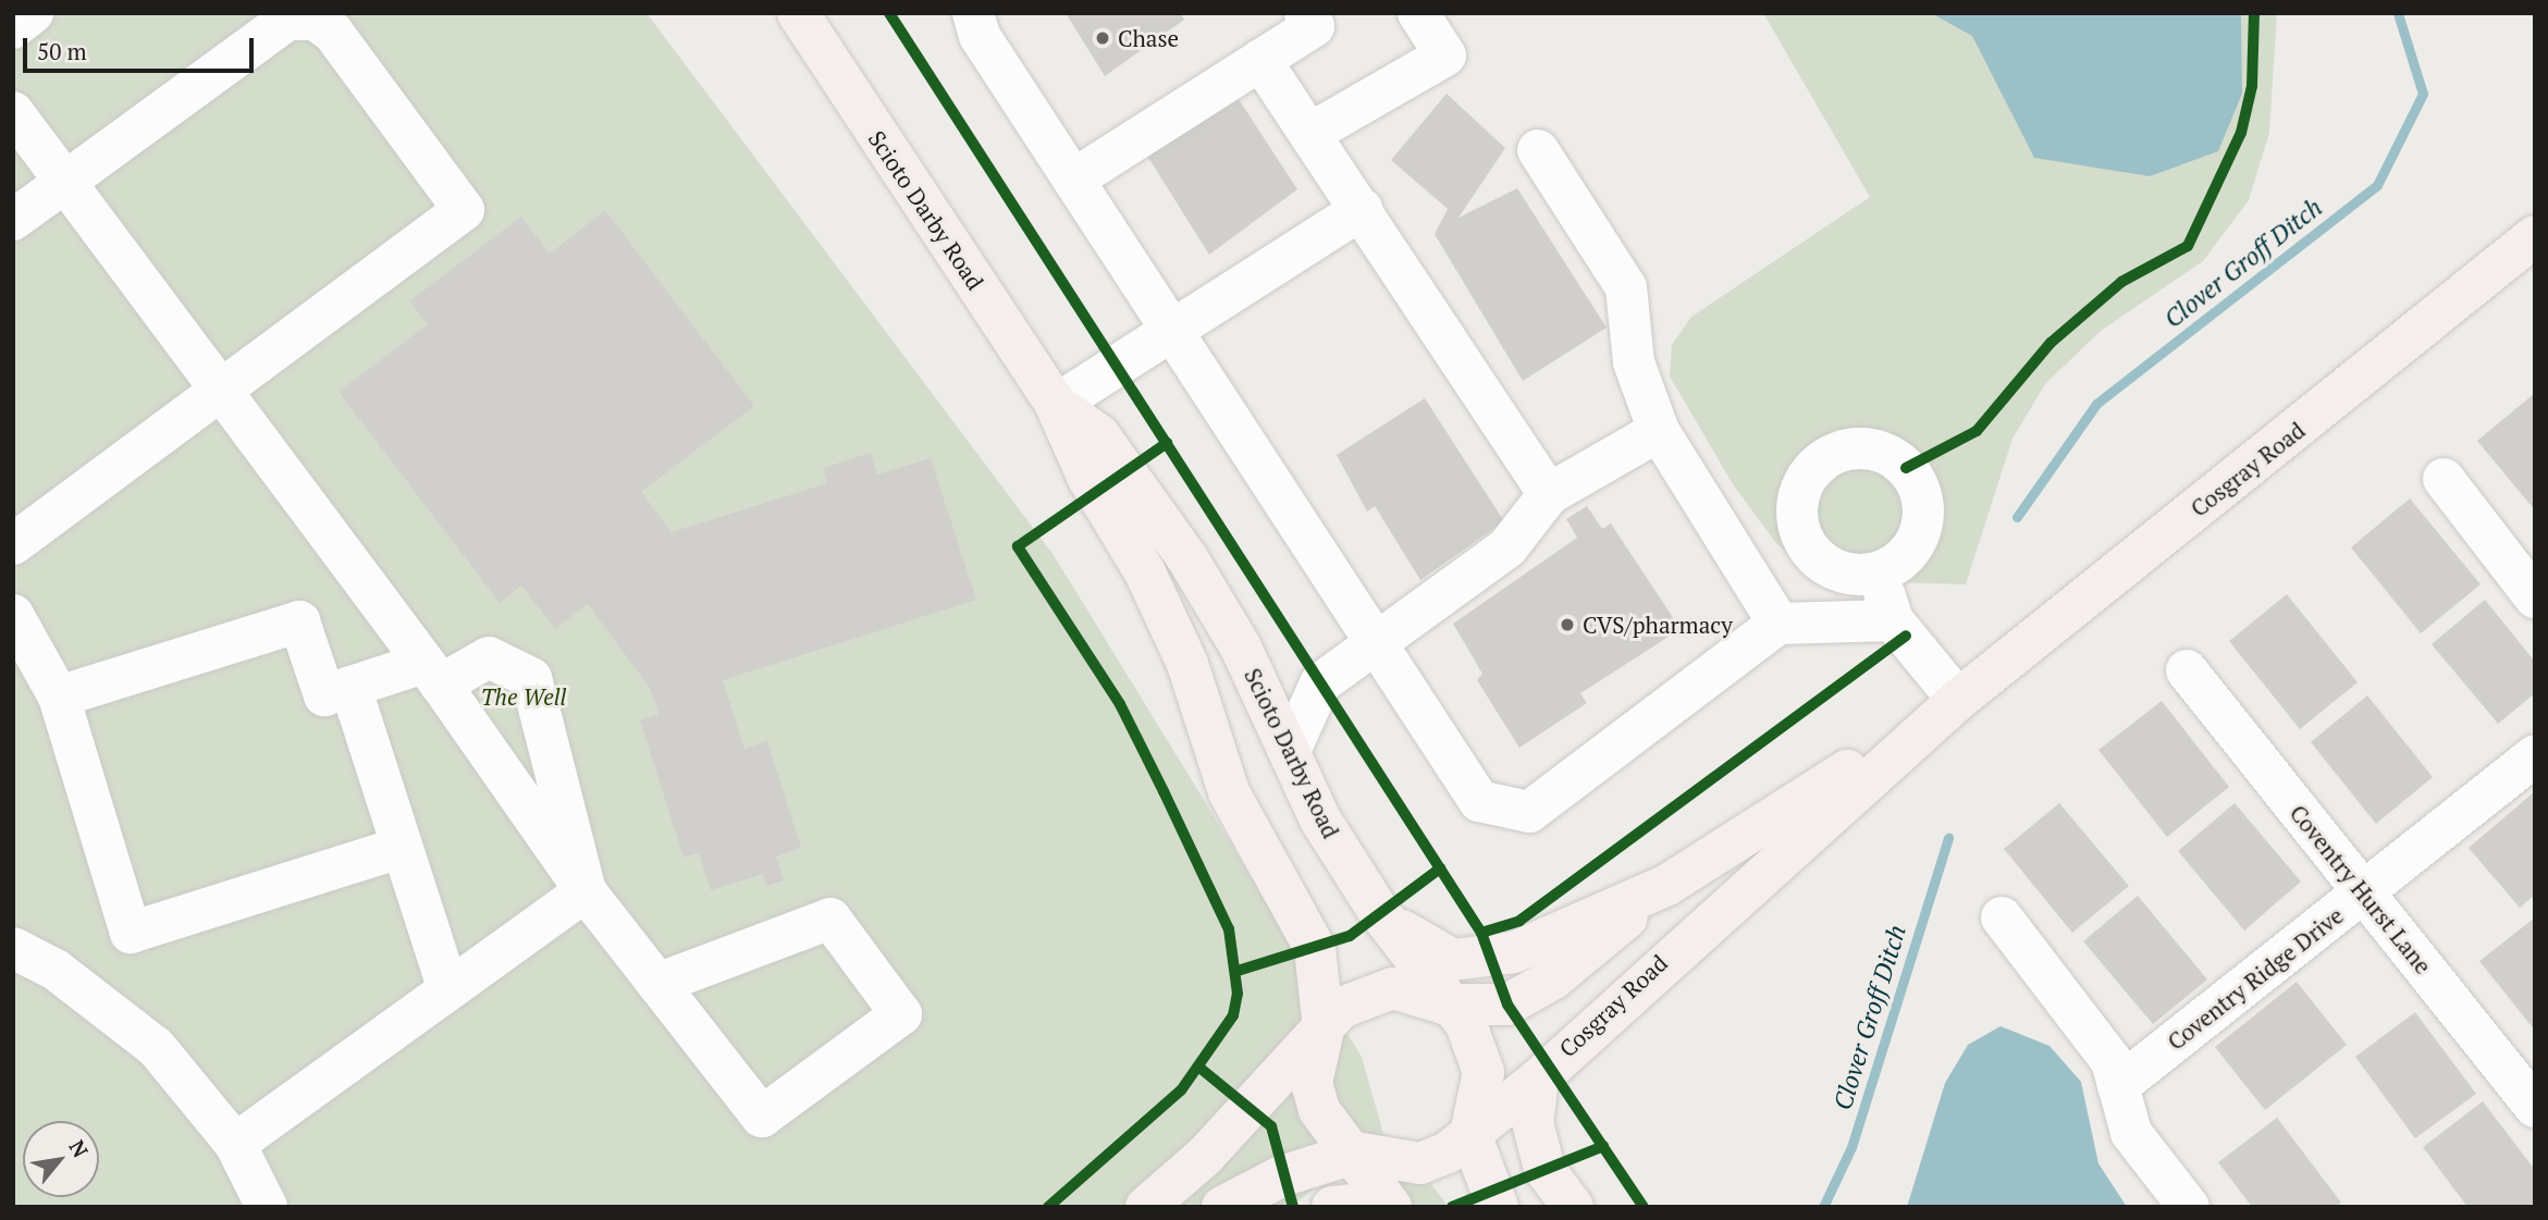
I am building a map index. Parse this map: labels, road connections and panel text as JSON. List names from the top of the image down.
{
  "streets": {
    "main road": ["Scioto Darby Road", "Cosgray Road"],
    "street": ["Coventry Hurst Lane", "Coventry Ridge Drive"]
  },
  "crossings": [
    ["Scioto Darby Road", "Cosgray Road"],
    ["Coventry Hurst Lane", "Coventry Ridge Drive"]
  ],
  "water": ["Clover Groff Ditch"],
  "parks": ["The Well"],
  "places": ["Chase", "CVS/pharmacy"],
  "scale_bar": "50 m",
  "north": "top right"
}
